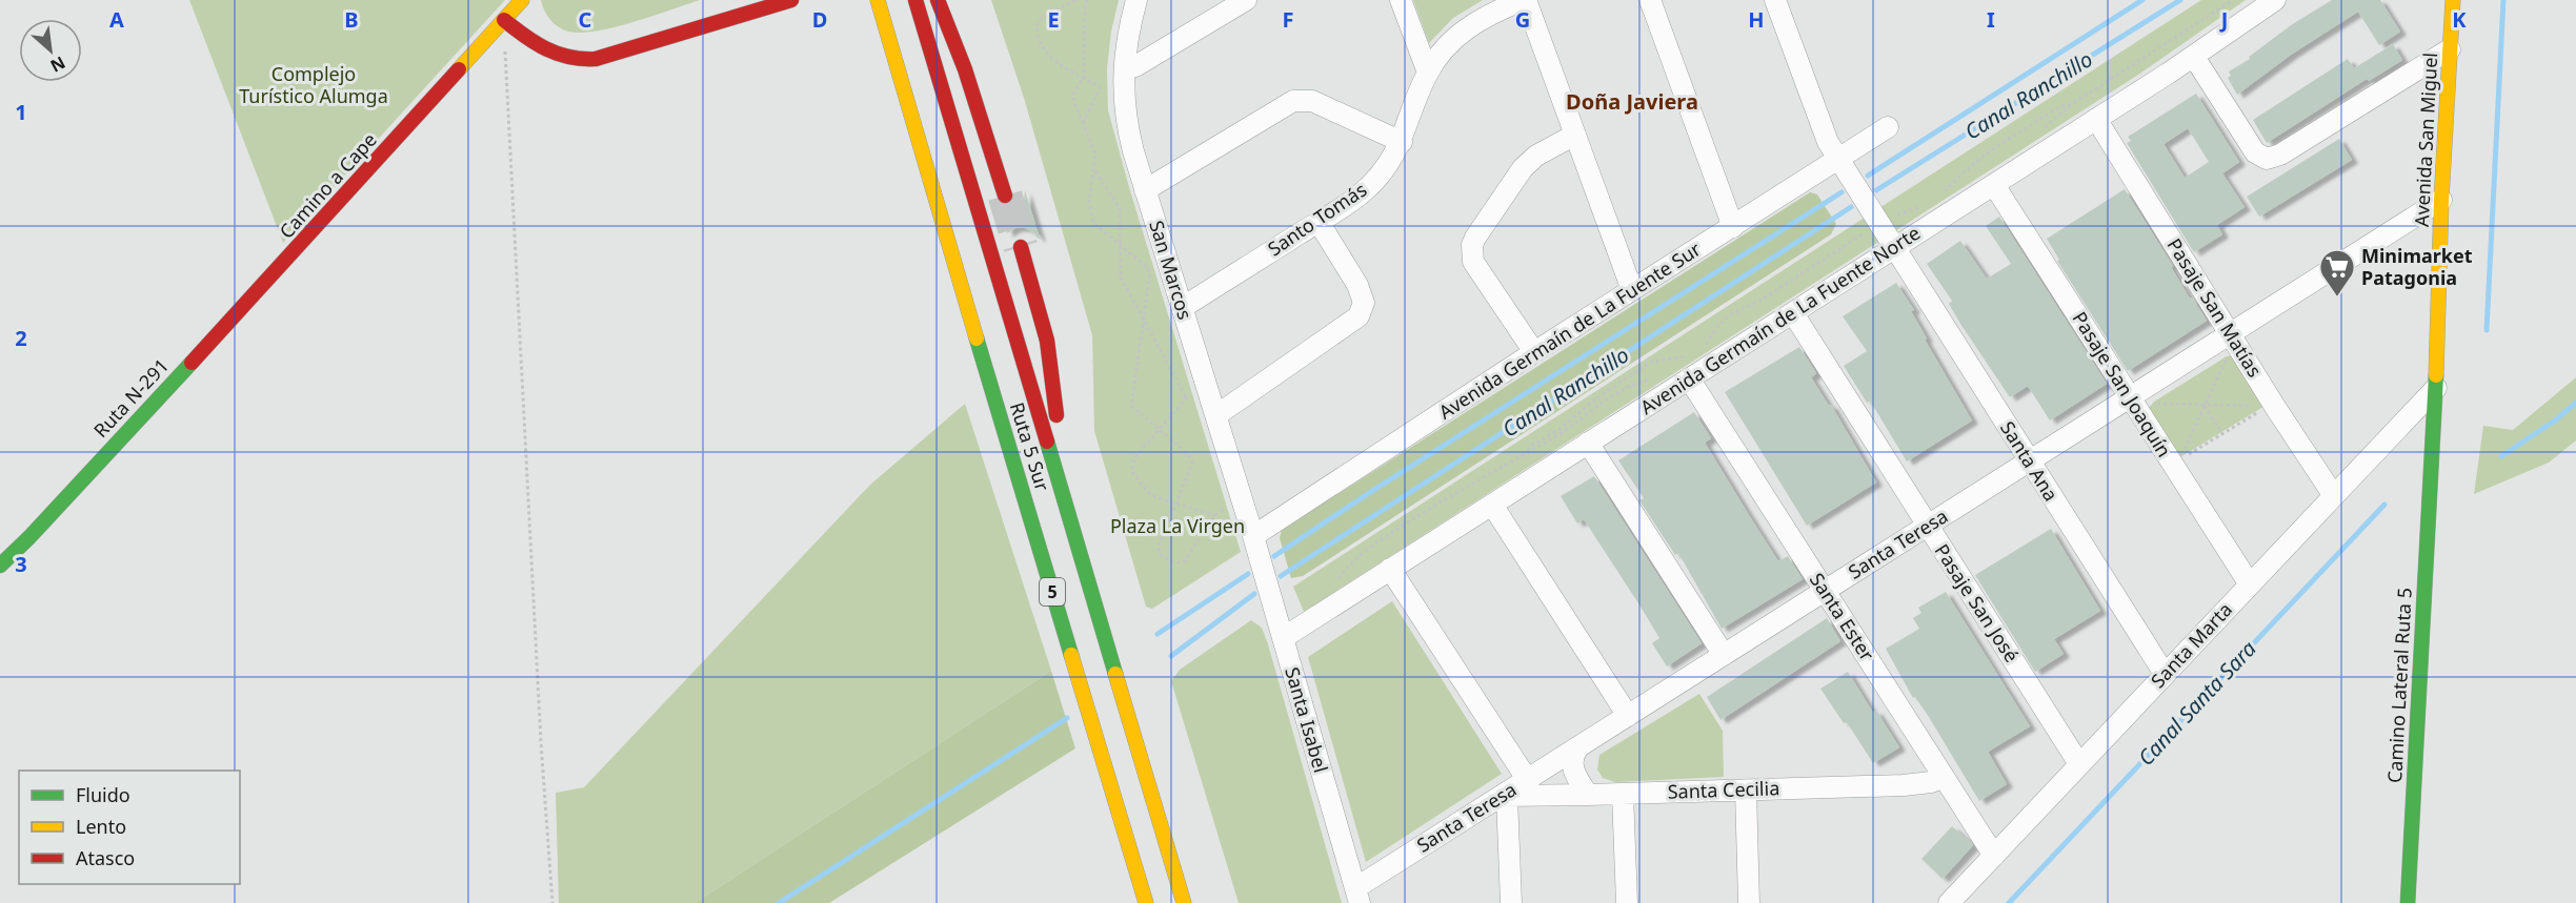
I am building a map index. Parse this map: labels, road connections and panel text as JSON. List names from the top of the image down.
{
  "streets": {
    "main road": [
      "Avenida San Miguel",
      "Camino a Cape",
      "Ruta N-291",
      "Ruta 5 Sur",
      "5",
      "Camino Lateral Ruta 5"
    ],
    "street": [
      "Santo Tomás",
      "San Marcos",
      "Pasaje San Matías",
      "Avenida Germaín de La Fuente Norte",
      "Avenida Germaín de La Fuente Sur",
      "Pasaje San Joaquín",
      "Santa Ana",
      "Santa Teresa",
      "Pasaje San José",
      "Santa Ester",
      "Santa Marta",
      "Santa Isabel",
      "Santa Cecilia"
    ]
  },
  "crossings": [
    ["Avenida San Miguel", "Santa Teresa"],
    ["Avenida San Miguel", "Santa Marta"],
    ["Avenida San Miguel", "Camino Lateral Ruta 5"],
    ["Camino a Cape", "Ruta N-291"],
    ["Santo Tomás", "San Marcos"],
    ["San Marcos", "Avenida Germaín de La Fuente Sur"],
    ["San Marcos", "Santa Isabel"],
    ["Pasaje San Matías", "Avenida Germaín de La Fuente Norte"],
    ["Pasaje San Matías", "Santa Teresa"],
    ["Pasaje San Matías", "Santa Marta"],
    ["Avenida Germaín de La Fuente Norte", "Pasaje San Joaquín"],
    ["Avenida Germaín de La Fuente Norte", "Santa Ana"],
    ["Avenida Germaín de La Fuente Norte", "Pasaje San José"],
    ["Avenida Germaín de La Fuente Norte", "Santa Ester"],
    ["Avenida Germaín de La Fuente Norte", "Santa Isabel"],
    ["Avenida Germaín de La Fuente Sur", "Santa Ana"],
    ["Avenida Germaín de La Fuente Sur", "Santa Isabel"],
    ["Pasaje San Joaquín", "Santa Teresa"],
    ["Pasaje San Joaquín", "Santa Marta"],
    ["Santa Ana", "Santa Teresa"],
    ["Santa Ana", "Santa Marta"],
    ["Santa Teresa", "Pasaje San José"],
    ["Santa Teresa", "Santa Ester"],
    ["Santa Teresa", "Santa Isabel"],
    ["Santa Teresa", "Santa Cecilia"],
    ["Pasaje San José", "Santa Marta"],
    ["Santa Ester", "Santa Marta"],
    ["Santa Ester", "Santa Cecilia"]
  ],
  "districts": ["Doña Javiera"],
  "water": ["Canal Ranchillo", "Canal Santa Sara"],
  "parks": ["Complejo Turístico Alumga", "Plaza La Virgen"],
  "places": {
    "supermarket": ["Minimarket Patagonia"]
  },
  "legend": ["Fluido", "Lento", "Atasco"],
  "north": "bottom right",
  "grid": {
    "columns": [
      "A",
      "B",
      "C",
      "D",
      "E",
      "F",
      "G",
      "H",
      "I",
      "J",
      "K"
    ],
    "rows": ["1", "2", "3"]
  }
}
